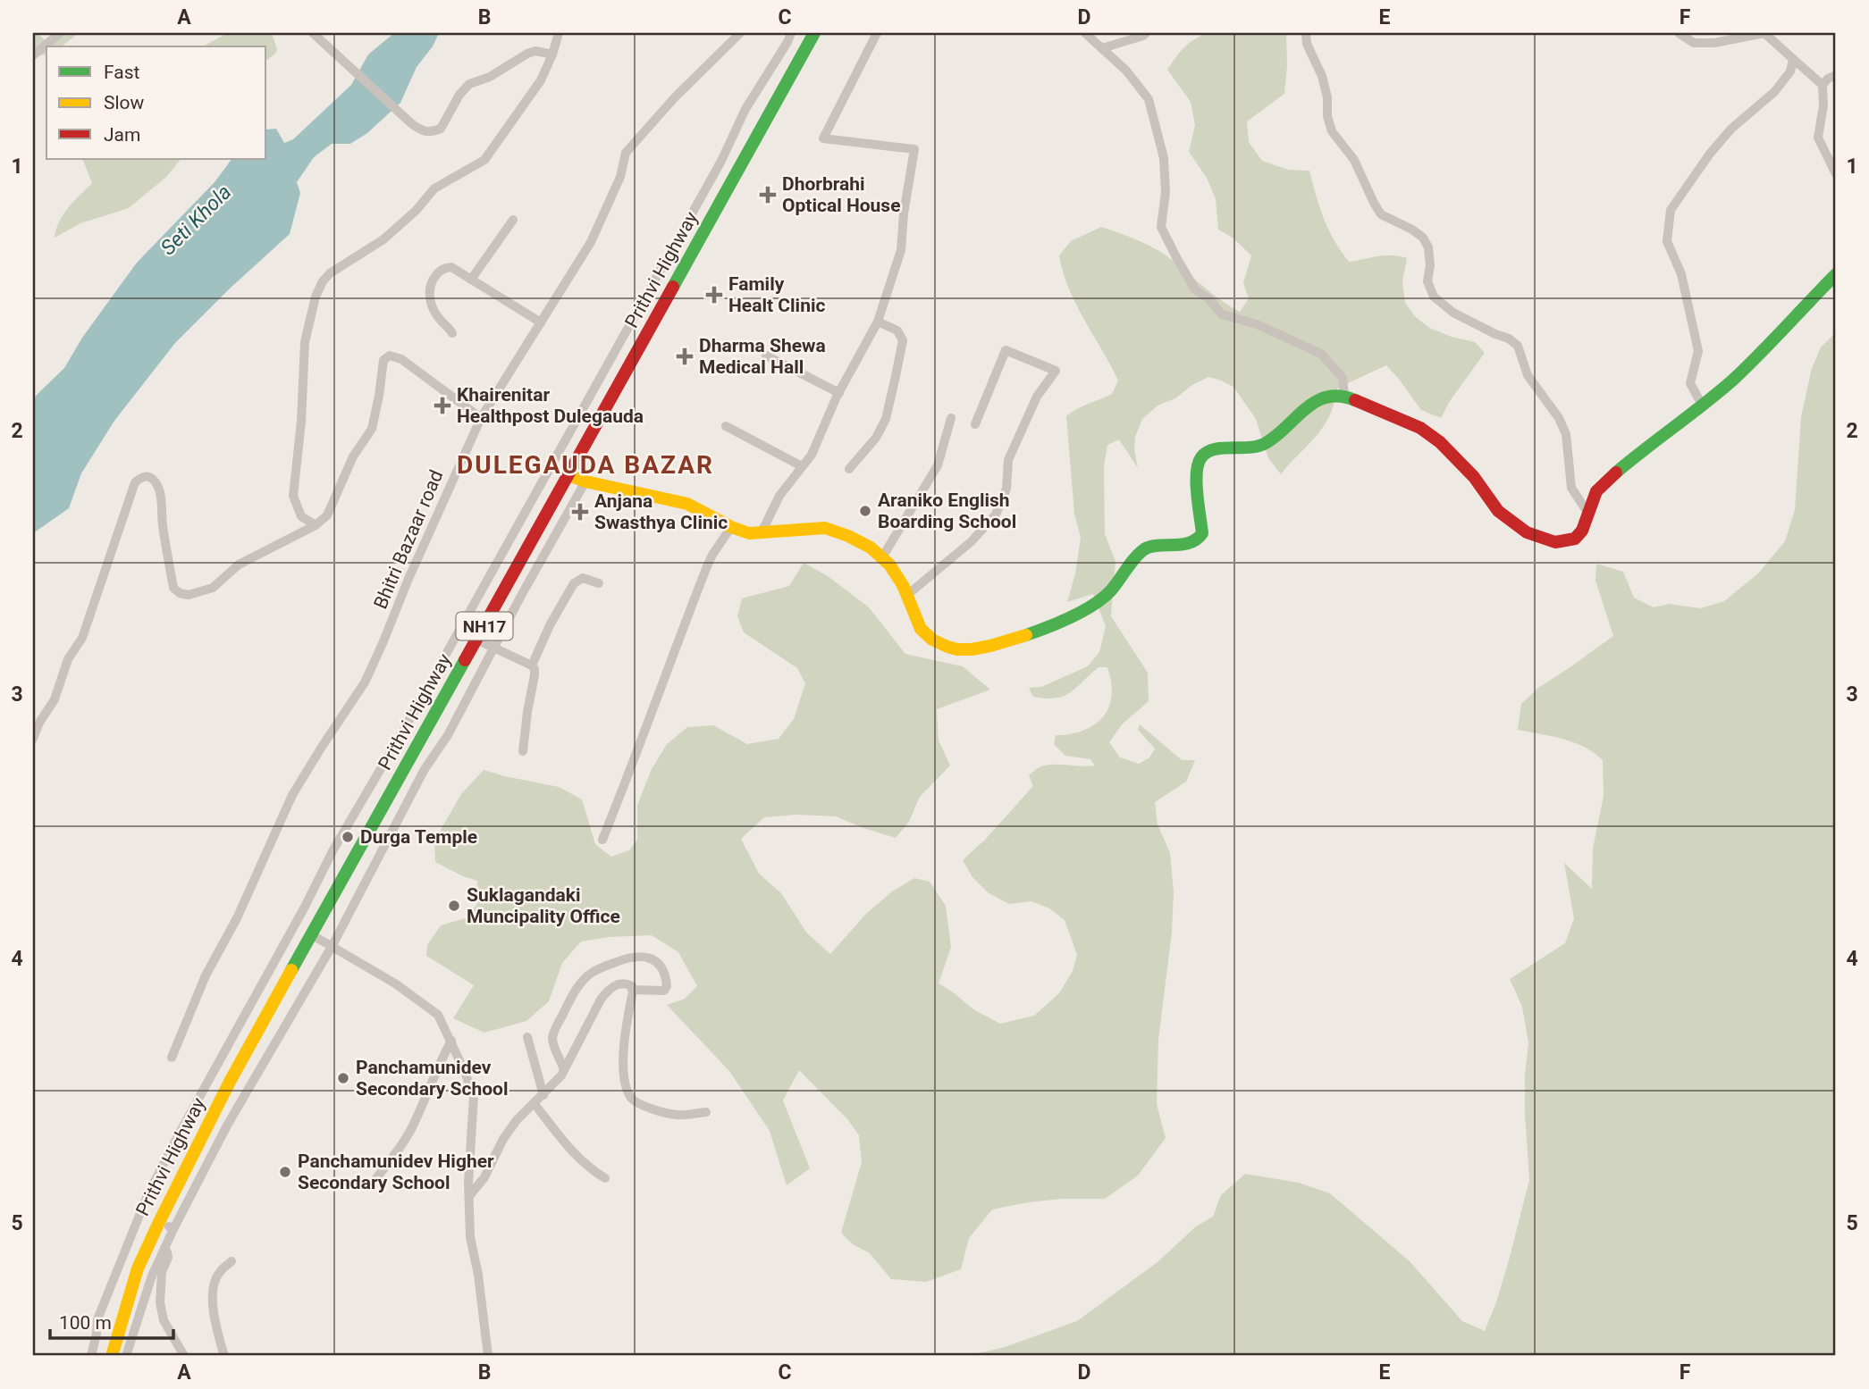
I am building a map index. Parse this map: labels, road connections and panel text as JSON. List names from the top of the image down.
{
  "streets": {
    "main road": ["Prithvi Highway", "NH17"],
    "street": ["Bhitri Bazaar road"]
  },
  "districts": ["DULEGAUDA BAZAR"],
  "water": ["Seti Khola"],
  "places": {
    "health": [
      "Dhorbrahi Optical House",
      "Family Healt Clinic",
      "Dharma Shewa Medical Hall",
      "Khairenitar Healthpost Dulegauda",
      "Anjana Swasthya Clinic"
    ],
    "other": [
      "Araniko English Boarding School",
      "Durga Temple",
      "Suklagandaki Muncipality Office",
      "Panchamunidev Secondary School",
      "Panchamunidev Higher Secondary School"
    ]
  },
  "legend": ["Fast", "Slow", "Jam"],
  "scale_bar": "100 m",
  "grid": {
    "columns": [
      "A",
      "B",
      "C",
      "D",
      "E",
      "F"
    ],
    "rows": [
      "1",
      "2",
      "3",
      "4",
      "5"
    ]
  }
}
